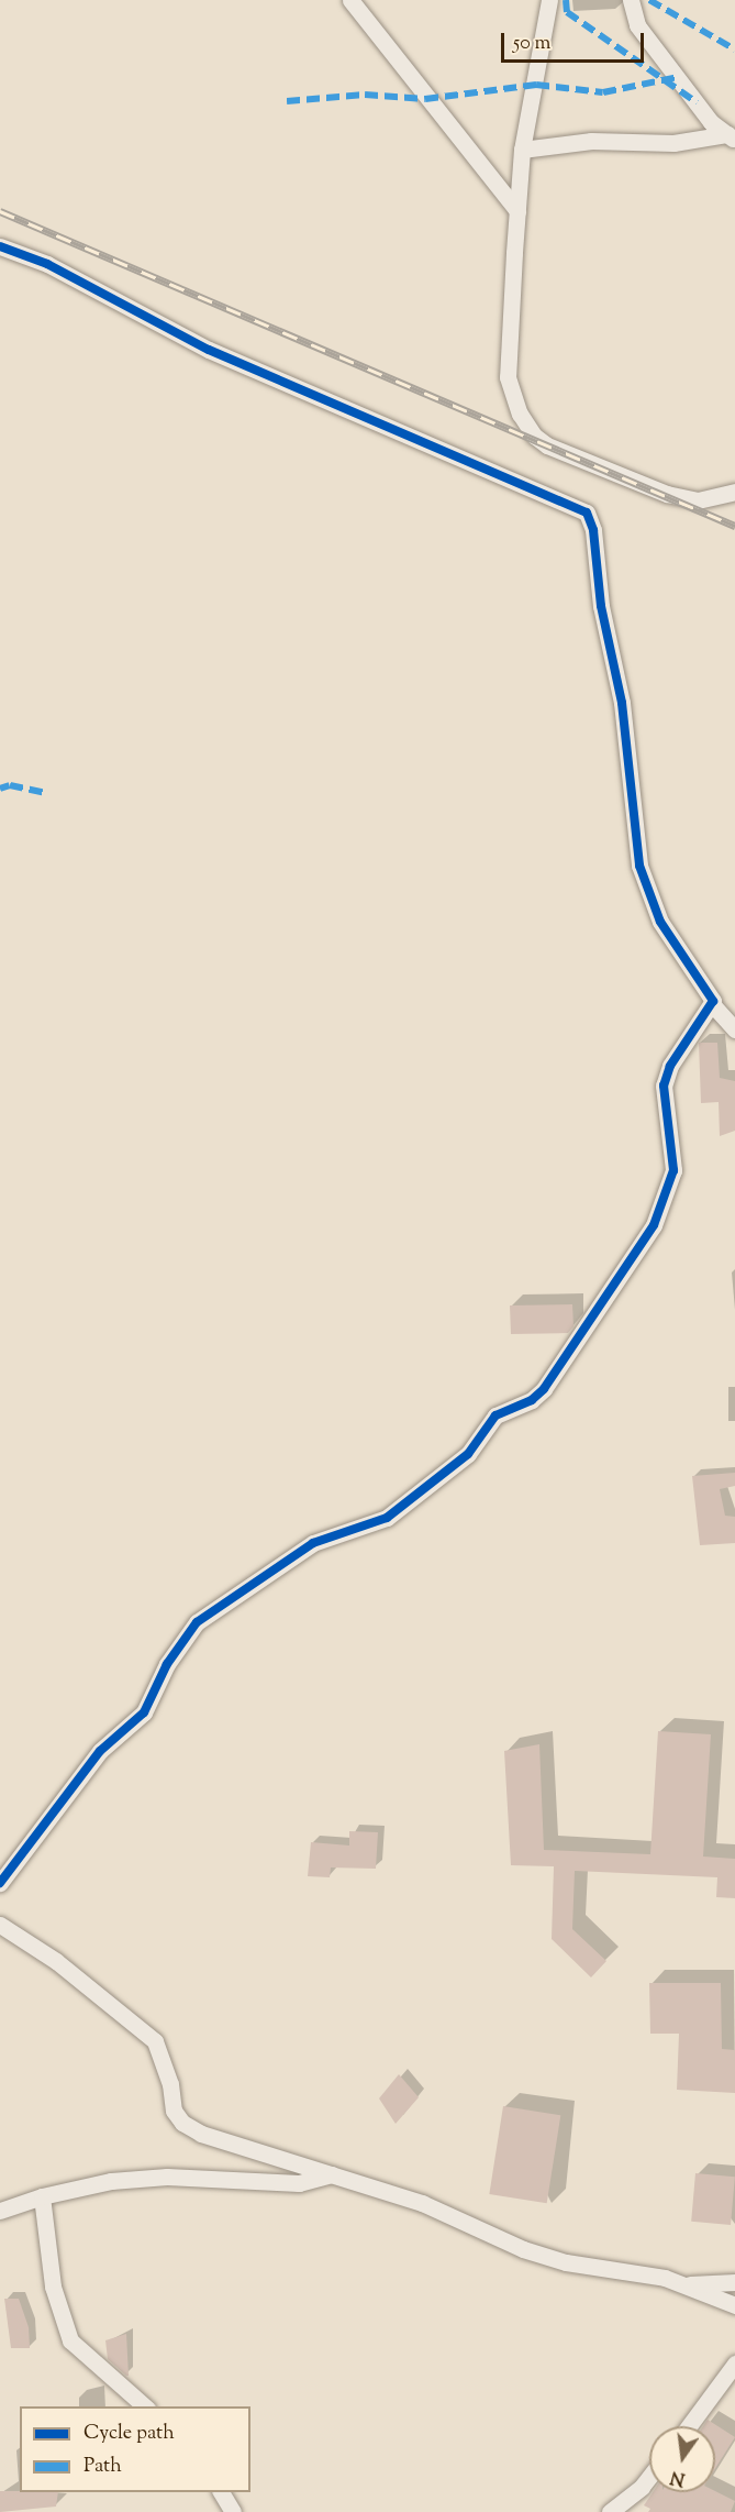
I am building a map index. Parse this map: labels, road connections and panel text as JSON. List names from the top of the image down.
{
  "legend": ["Cycle path", "Path"],
  "scale_bar": "50 m",
  "north": "bottom"
}
